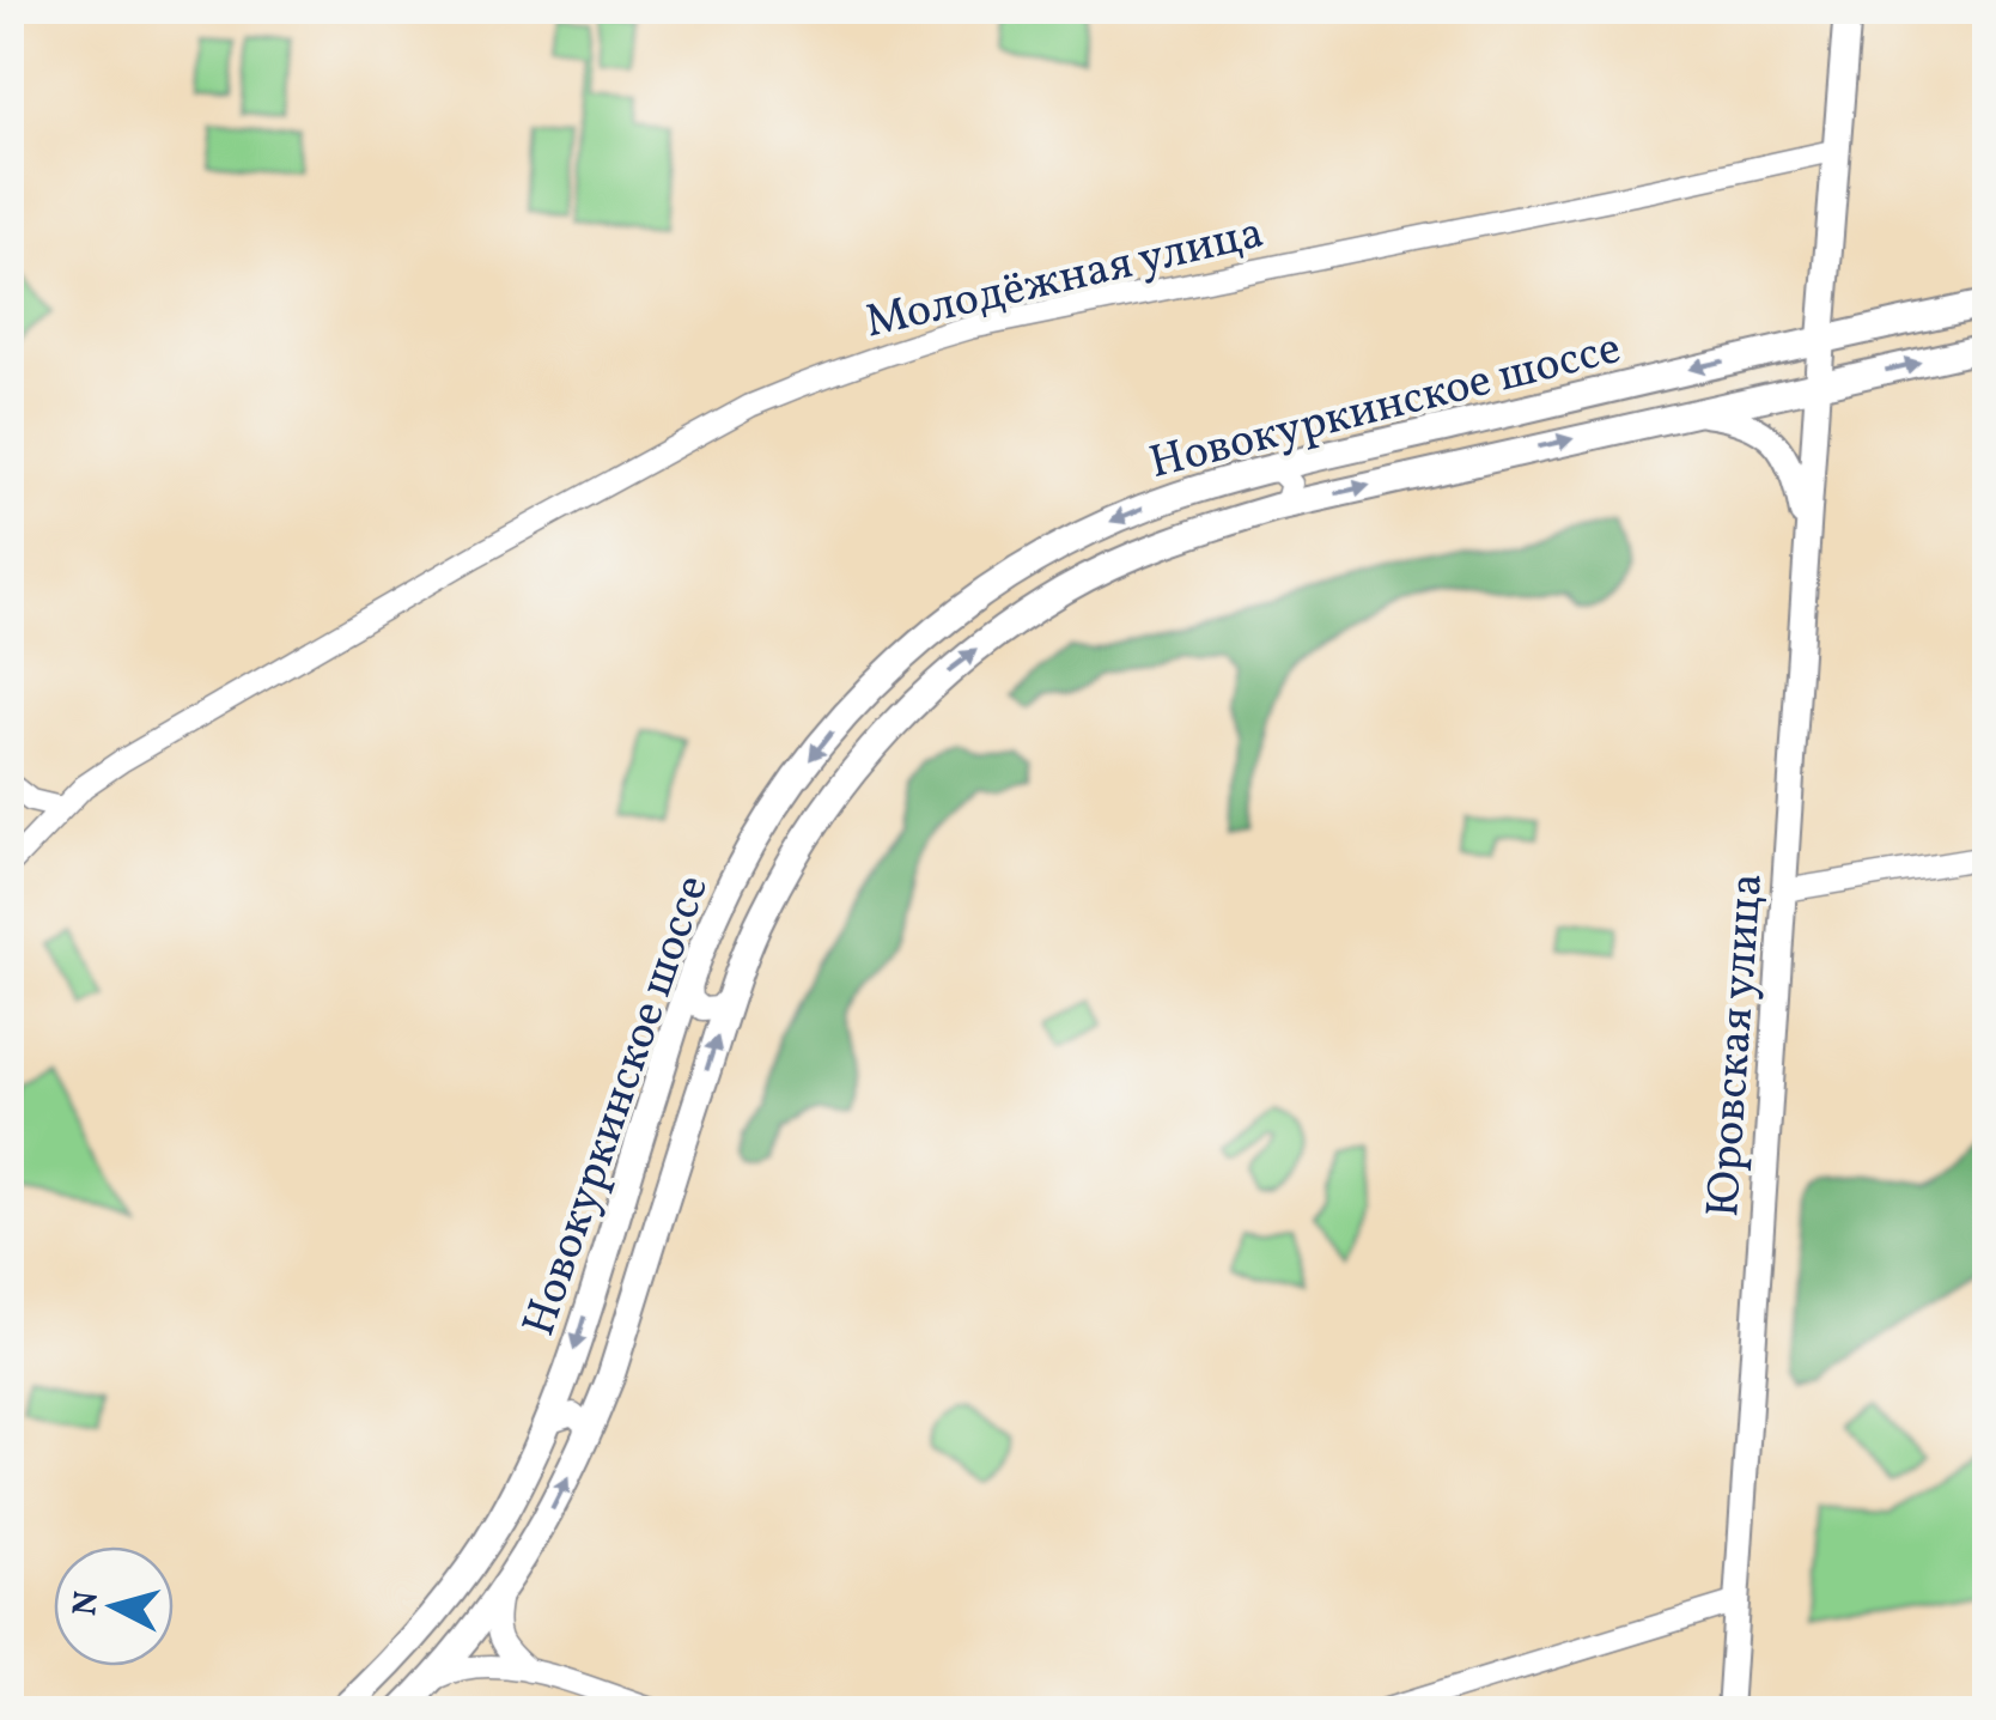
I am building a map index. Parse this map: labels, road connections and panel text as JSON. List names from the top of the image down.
{
  "streets": {
    "main road": ["Новокуркинское шоссе"],
    "street": ["Молодёжная улица", "Юровская улица"]
  },
  "crossings": [
    ["Новокуркинское шоссе", "Юровская улица"]
  ],
  "north": "left"
}
